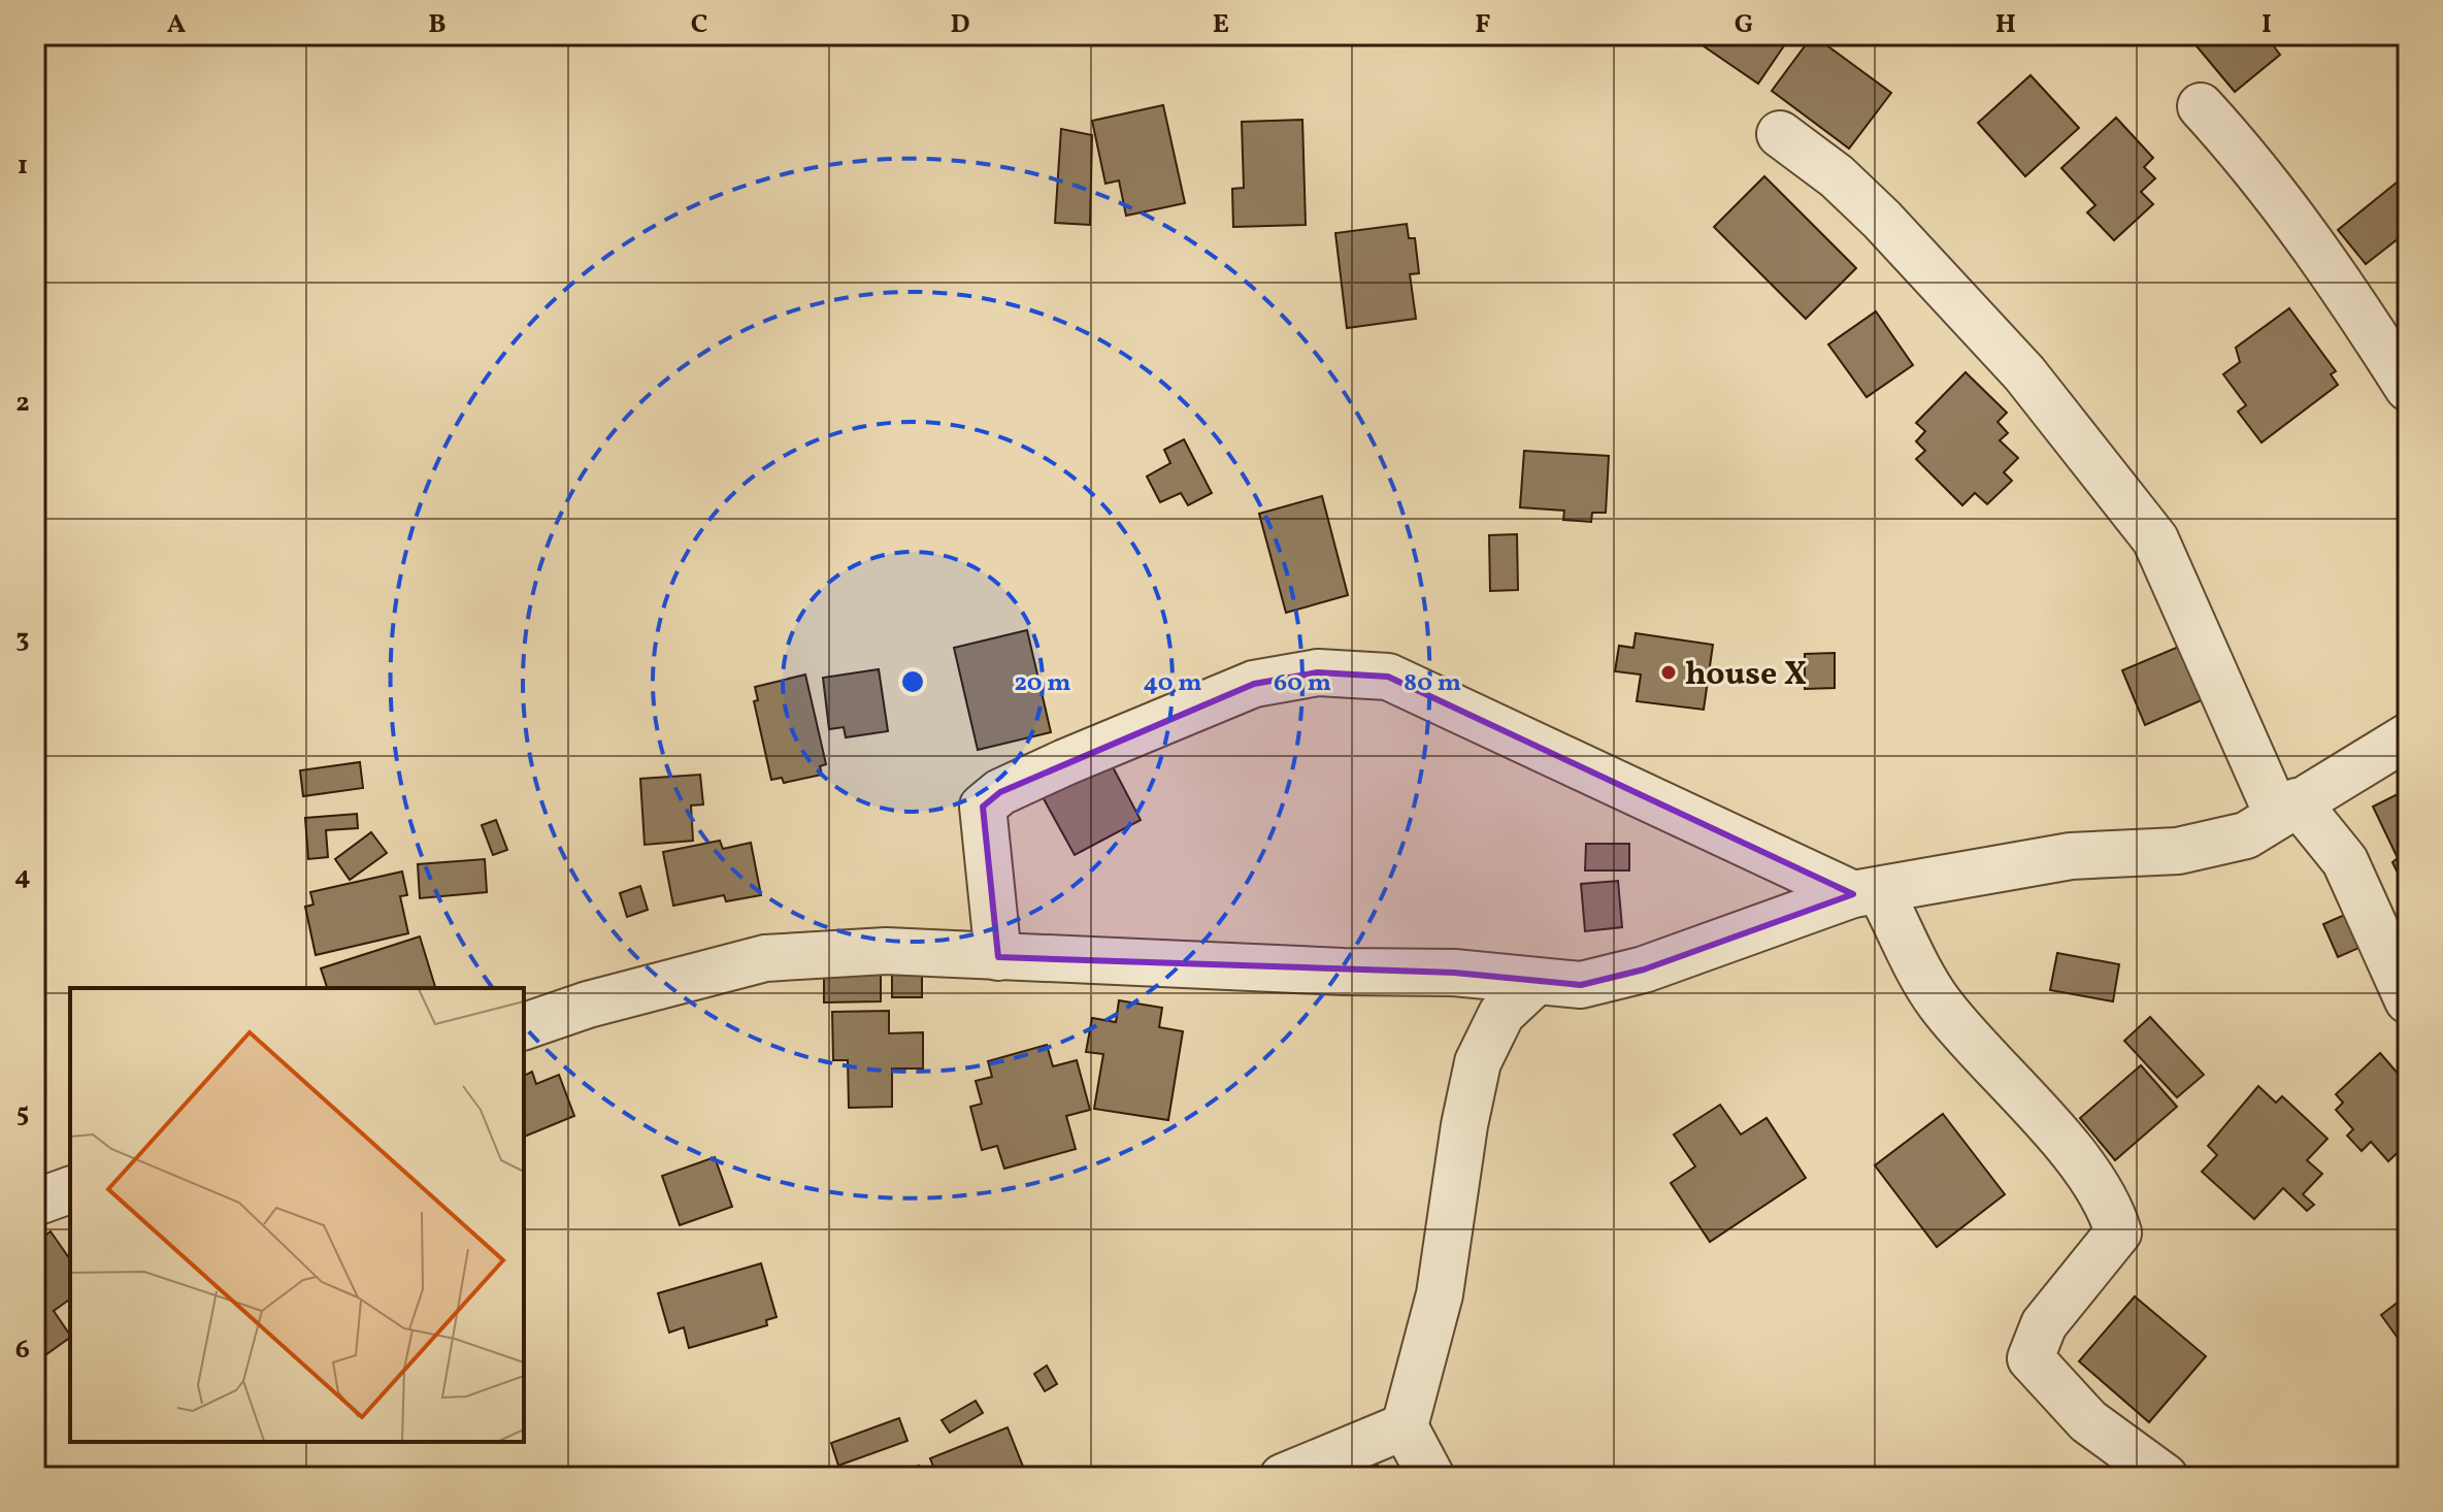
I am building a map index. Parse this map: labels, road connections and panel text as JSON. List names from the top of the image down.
{
  "places": ["house X"],
  "grid": {
    "columns": [
      "A",
      "B",
      "C",
      "D",
      "E",
      "F",
      "G",
      "H",
      "I"
    ],
    "rows": [
      "1",
      "2",
      "3",
      "4",
      "5",
      "6"
    ]
  },
  "rings": [
    "20 m",
    "40 m",
    "60 m",
    "80 m"
  ]
}
